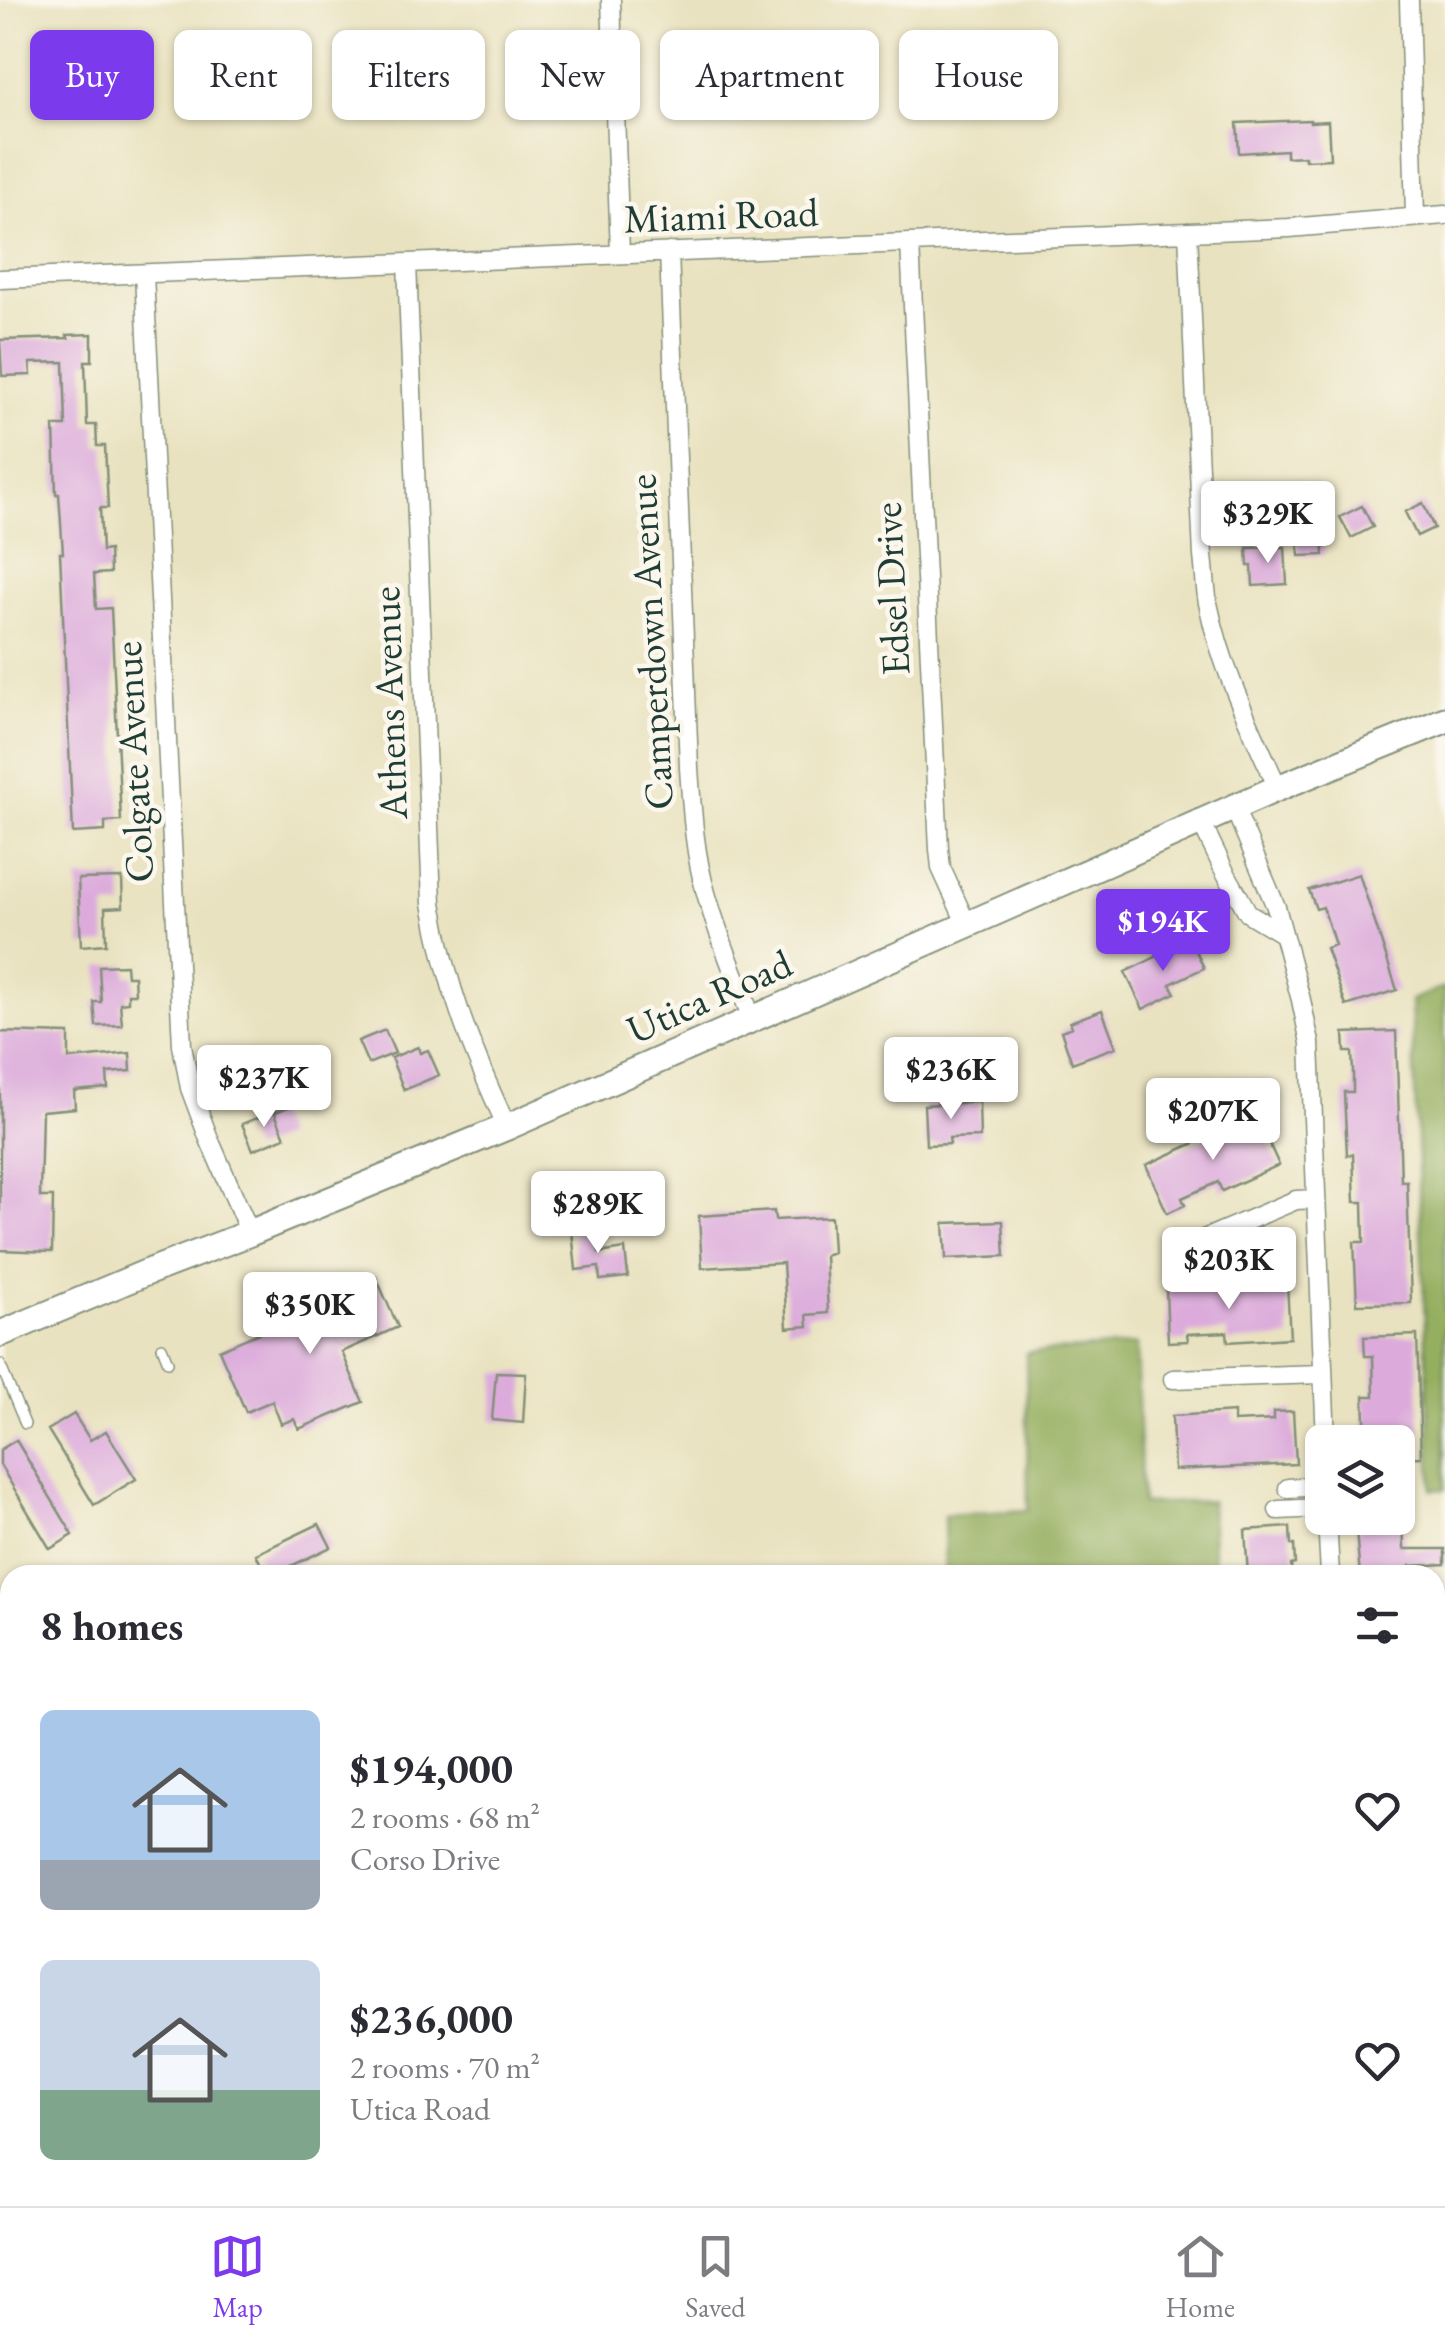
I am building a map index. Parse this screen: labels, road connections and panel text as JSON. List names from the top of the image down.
{
  "streets": {
    "main road": ["Utica Road"],
    "street": [
      "Miami Road",
      "Edsel Drive",
      "Camperdown Avenue",
      "Athens Avenue",
      "Colgate Avenue"
    ]
  },
  "crossings": [
    ["Miami Road", "Edsel Drive"],
    ["Miami Road", "Camperdown Avenue"],
    ["Miami Road", "Athens Avenue"],
    ["Miami Road", "Colgate Avenue"],
    ["Edsel Drive", "Utica Road"],
    ["Camperdown Avenue", "Utica Road"],
    ["Athens Avenue", "Utica Road"],
    ["Colgate Avenue", "Utica Road"]
  ],
  "page": {
    "chip": [
      "Buy",
      "Rent",
      "Filters",
      "New",
      "Apartment",
      "House"
    ],
    "price": [
      "$329K",
      "$194K",
      "$236K",
      "$237K",
      "$207K",
      "$289K",
      "$203K",
      "$350K"
    ],
    "heading": "8 homes",
    "list": [
      {
        "name": "$194,000",
        "note": "2 rooms · 68 m² · Corso Drive"
      },
      {
        "name": "$236,000",
        "note": "2 rooms · 70 m² · Utica Road"
      }
    ],
    "tabs": ["Map", "Saved", "Home"]
  }
}
